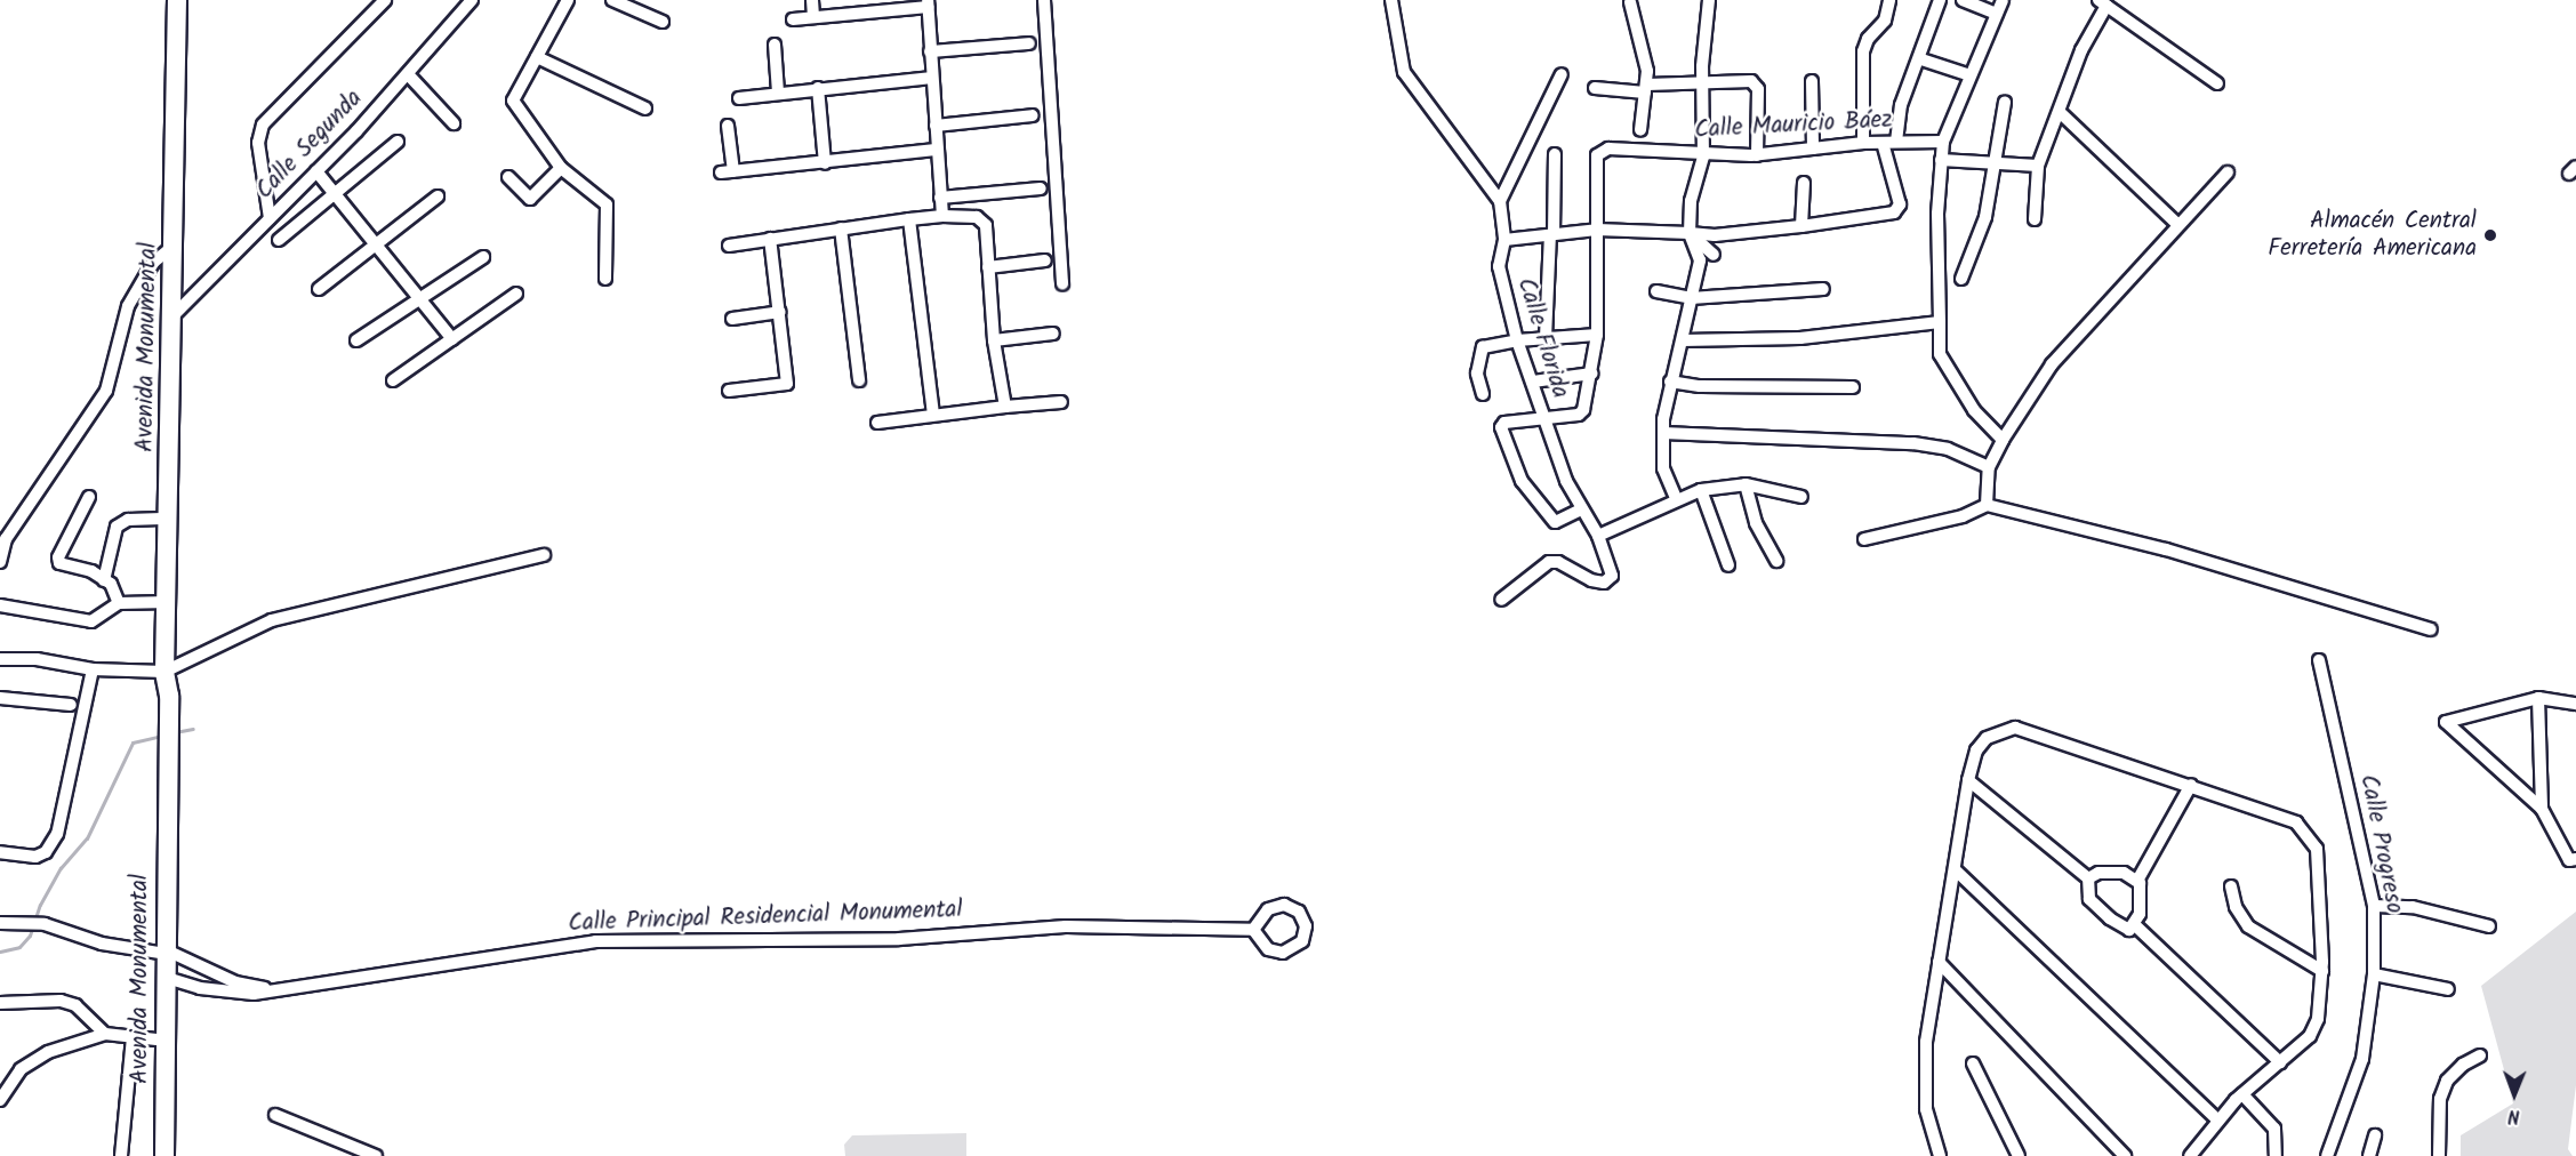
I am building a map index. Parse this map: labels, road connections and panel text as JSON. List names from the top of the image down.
{
  "streets": {
    "main road": ["Avenida Monumental"],
    "street": [
      "Calle Mauricio Báez",
      "Calle Segunda",
      "Calle Florida",
      "Calle Progreso",
      "Calle Principal Residencial Monumental"
    ]
  },
  "crossings": [
    ["Calle Segunda", "Avenida Monumental"],
    ["Avenida Monumental", "Calle Principal Residencial Monumental"]
  ],
  "places": ["Almacén Central Ferretería Americana"],
  "north": "bottom"
}
